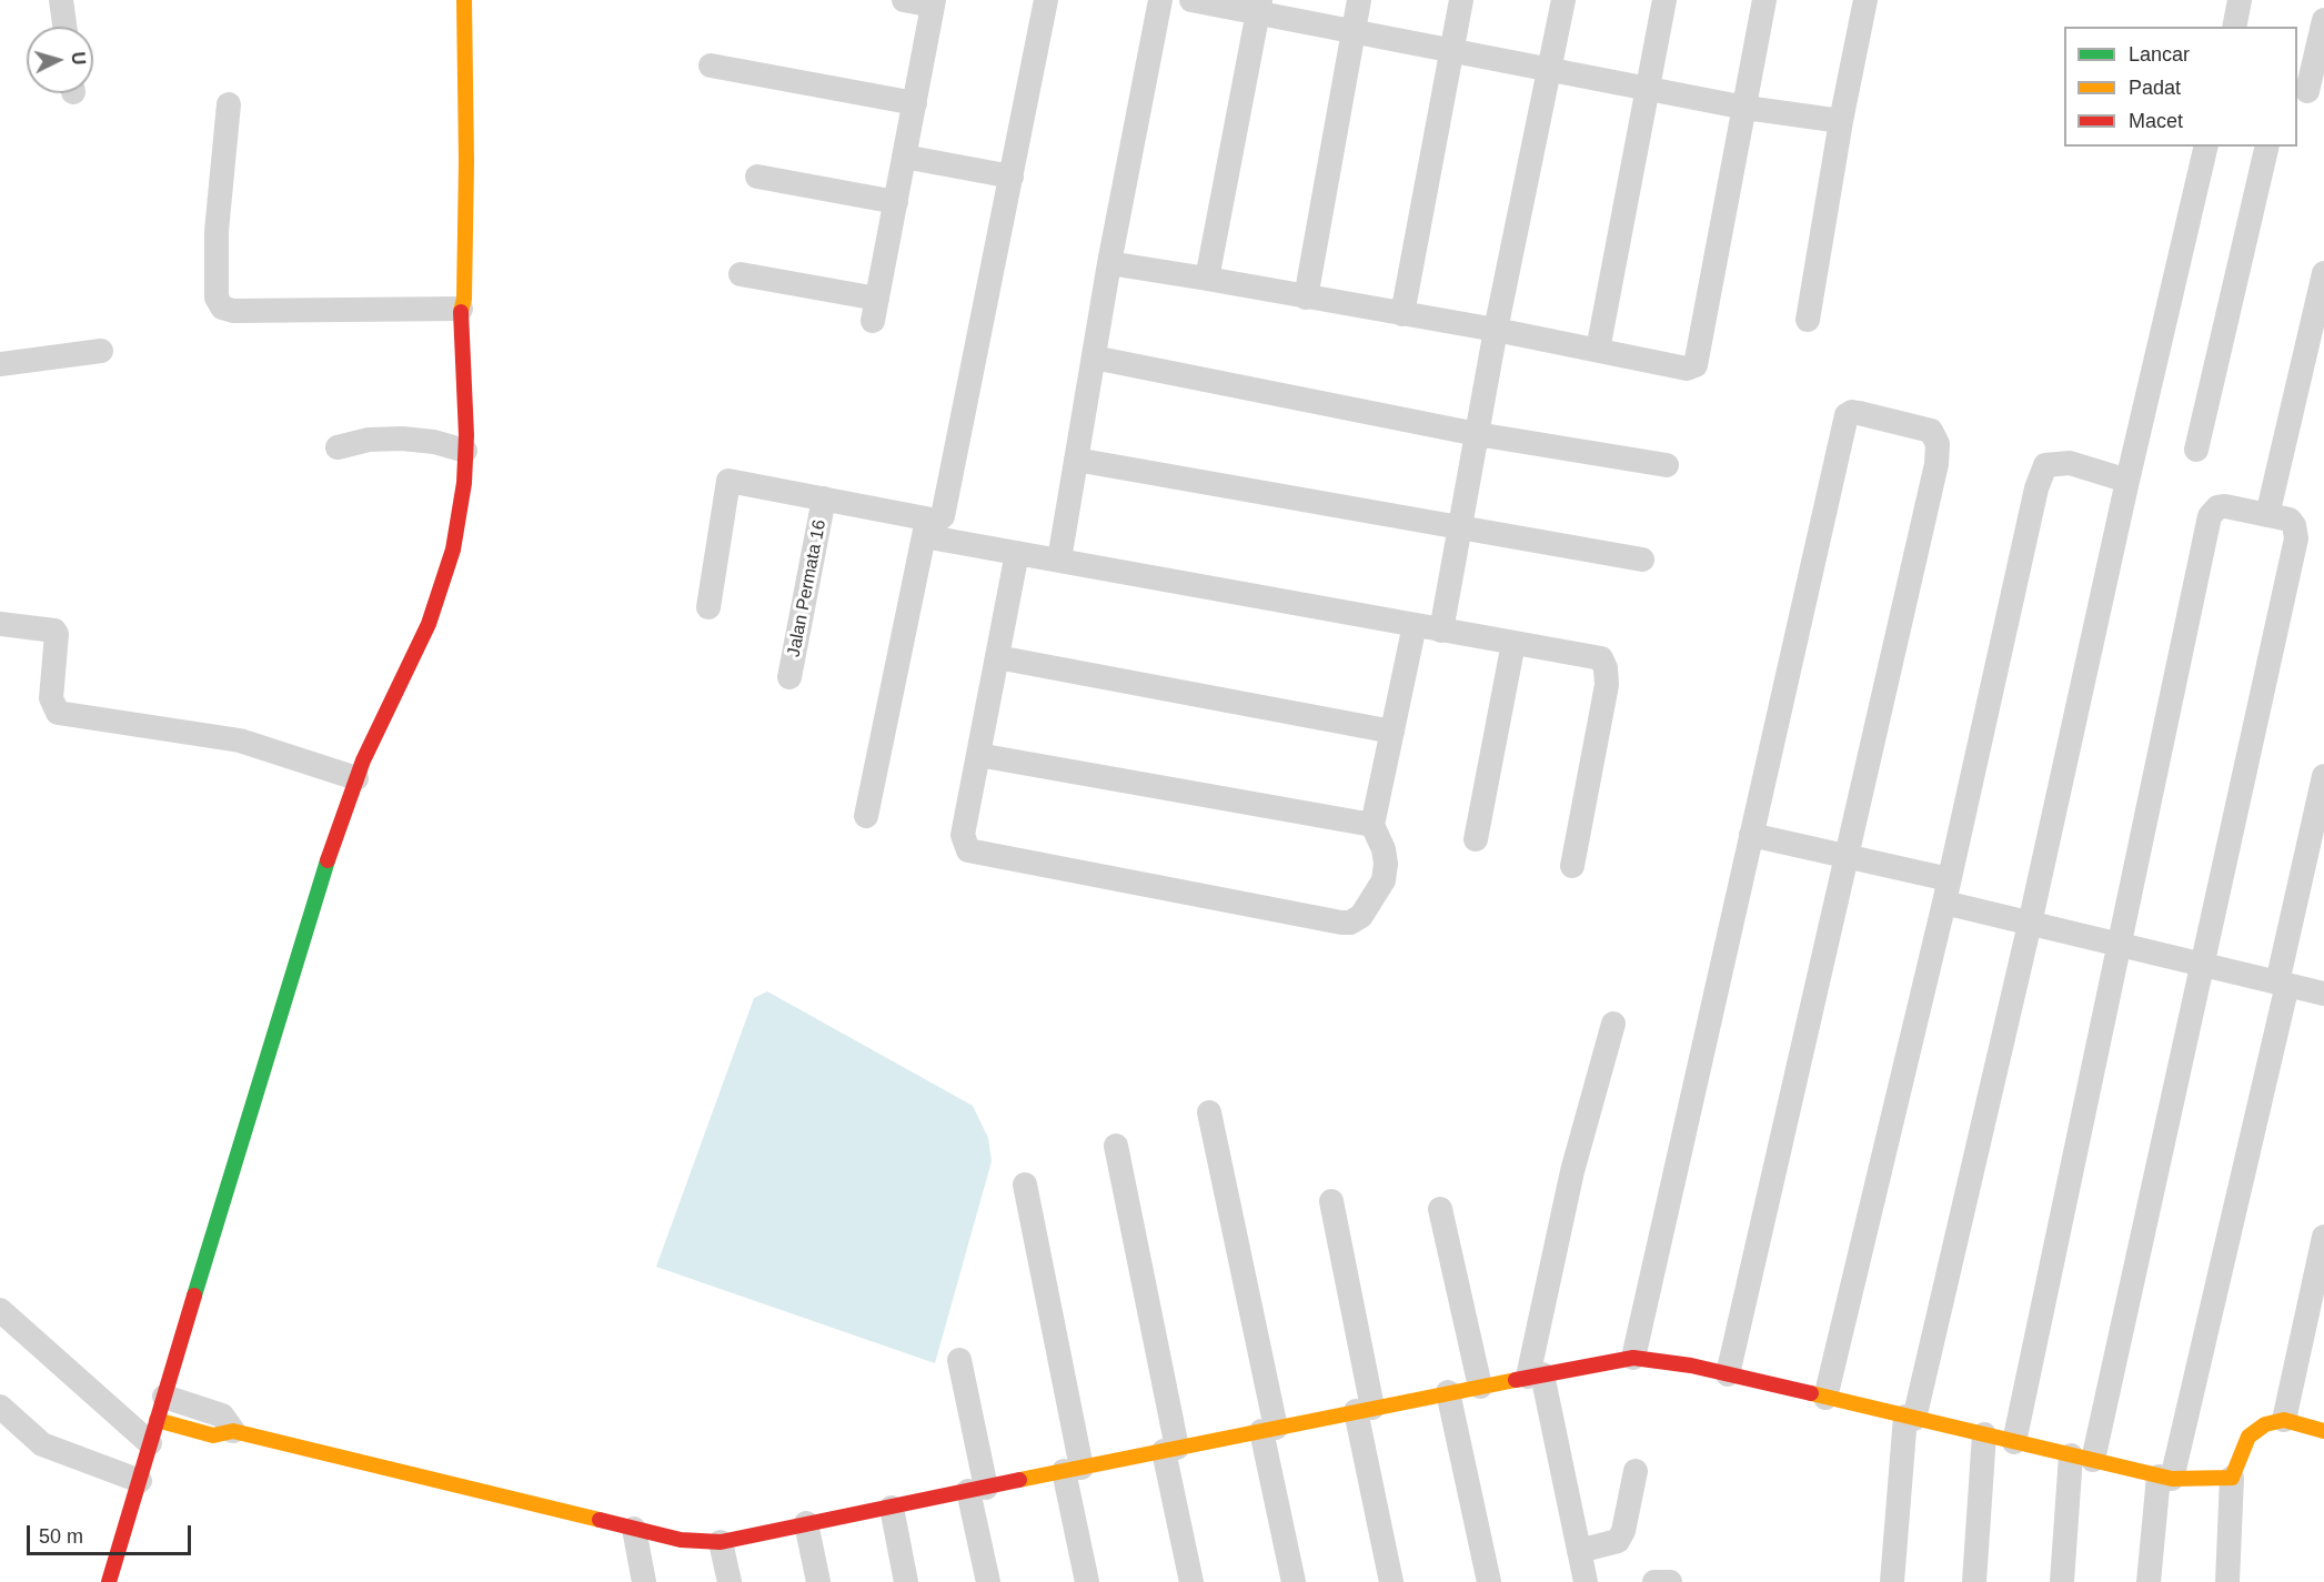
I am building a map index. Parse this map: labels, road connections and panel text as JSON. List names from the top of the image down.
{
  "streets": {
    "street": ["Jalan Permata 16"]
  },
  "legend": ["Lancar", "Padat", "Macet"],
  "scale_bar": "50 m",
  "north": "right"
}
